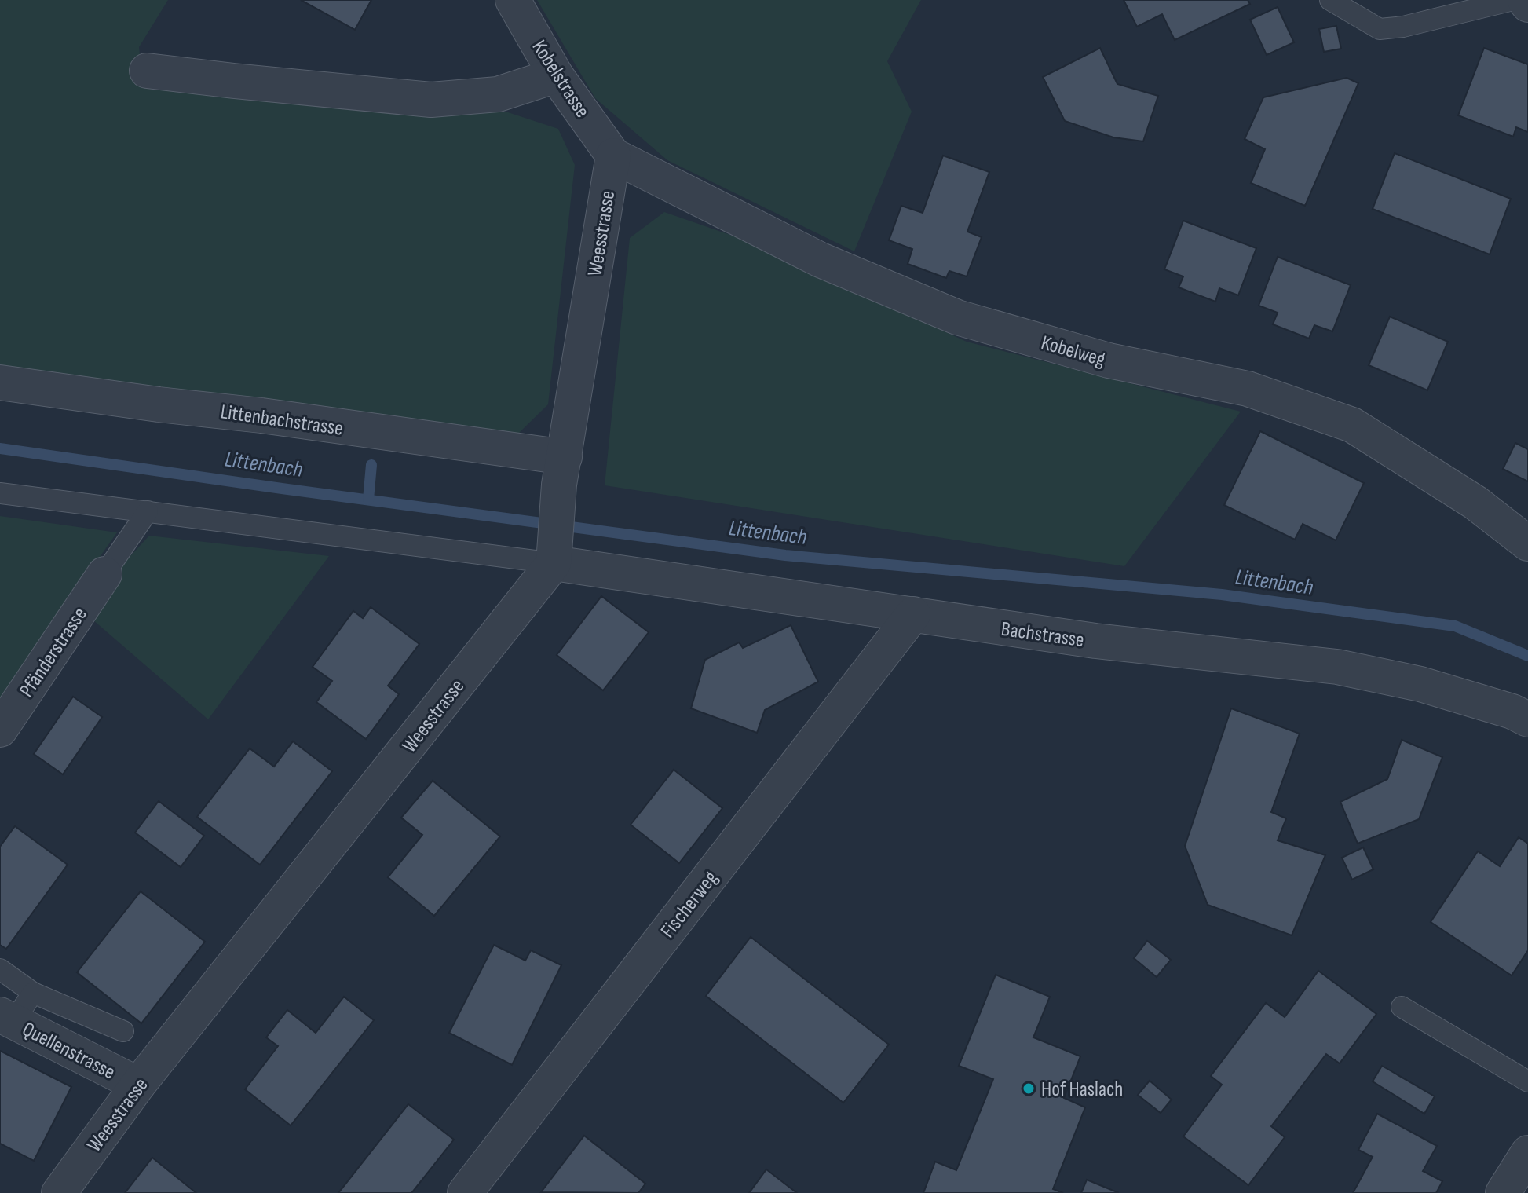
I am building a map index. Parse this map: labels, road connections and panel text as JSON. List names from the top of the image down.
{
  "streets": {
    "street": [
      "Kobelstrasse",
      "Weesstrasse",
      "Kobelweg",
      "Littenbachstrasse",
      "Bachstrasse",
      "Pfänderstrasse",
      "Fischerweg",
      "Quellenstrasse"
    ]
  },
  "crossings": [
    ["Kobelstrasse", "Weesstrasse"],
    ["Kobelstrasse", "Kobelweg"],
    ["Weesstrasse", "Kobelweg"],
    ["Weesstrasse", "Littenbachstrasse"],
    ["Weesstrasse", "Bachstrasse"],
    ["Weesstrasse", "Quellenstrasse"],
    ["Bachstrasse", "Fischerweg"]
  ],
  "water": ["Littenbach"],
  "places": ["Hof Haslach"]
}
